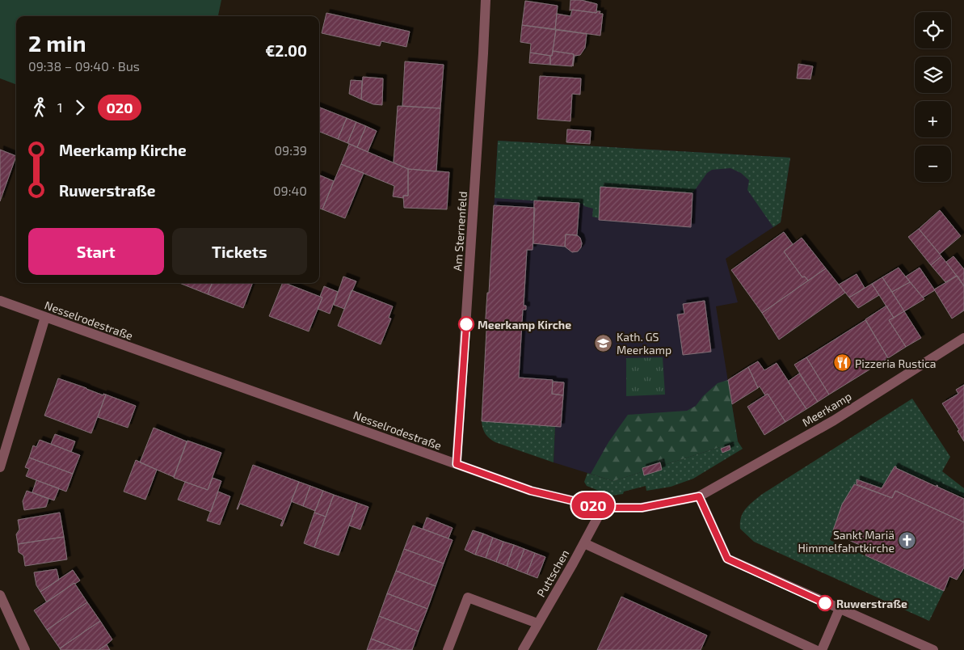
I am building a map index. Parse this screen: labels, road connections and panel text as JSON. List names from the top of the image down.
{
  "streets": {
    "street": [
      "Am Sternenfeld",
      "Nesselrodestraße",
      "Meerkamp",
      "Puttschen"
    ]
  },
  "crossings": [
    ["Am Sternenfeld", "Nesselrodestraße"],
    ["Nesselrodestraße", "Meerkamp"],
    ["Nesselrodestraße", "Puttschen"]
  ],
  "places": {
    "other": ["Meerkamp Kirche", "Ruwerstraße"],
    "school or university": ["Kath. GS Meerkamp"],
    "restaurant": ["Pizzeria Rustica"],
    "church": ["Sankt Mariä Himmelfahrtkirche"]
  },
  "lines": ["bus line 020"],
  "page": {
    "on_map": "020",
    "map_buttons": ["+", "−"],
    "heading": ["2 min", "09:38 – 09:40 · Bus", "€2.00"],
    "legs": ["1", "020"],
    "list": [
      {
        "name": "Meerkamp Kirche",
        "value": "09:39"
      },
      {
        "name": "Ruwerstraße",
        "value": "09:40"
      }
    ],
    "buttons": ["Start", "Tickets"]
  }
}
